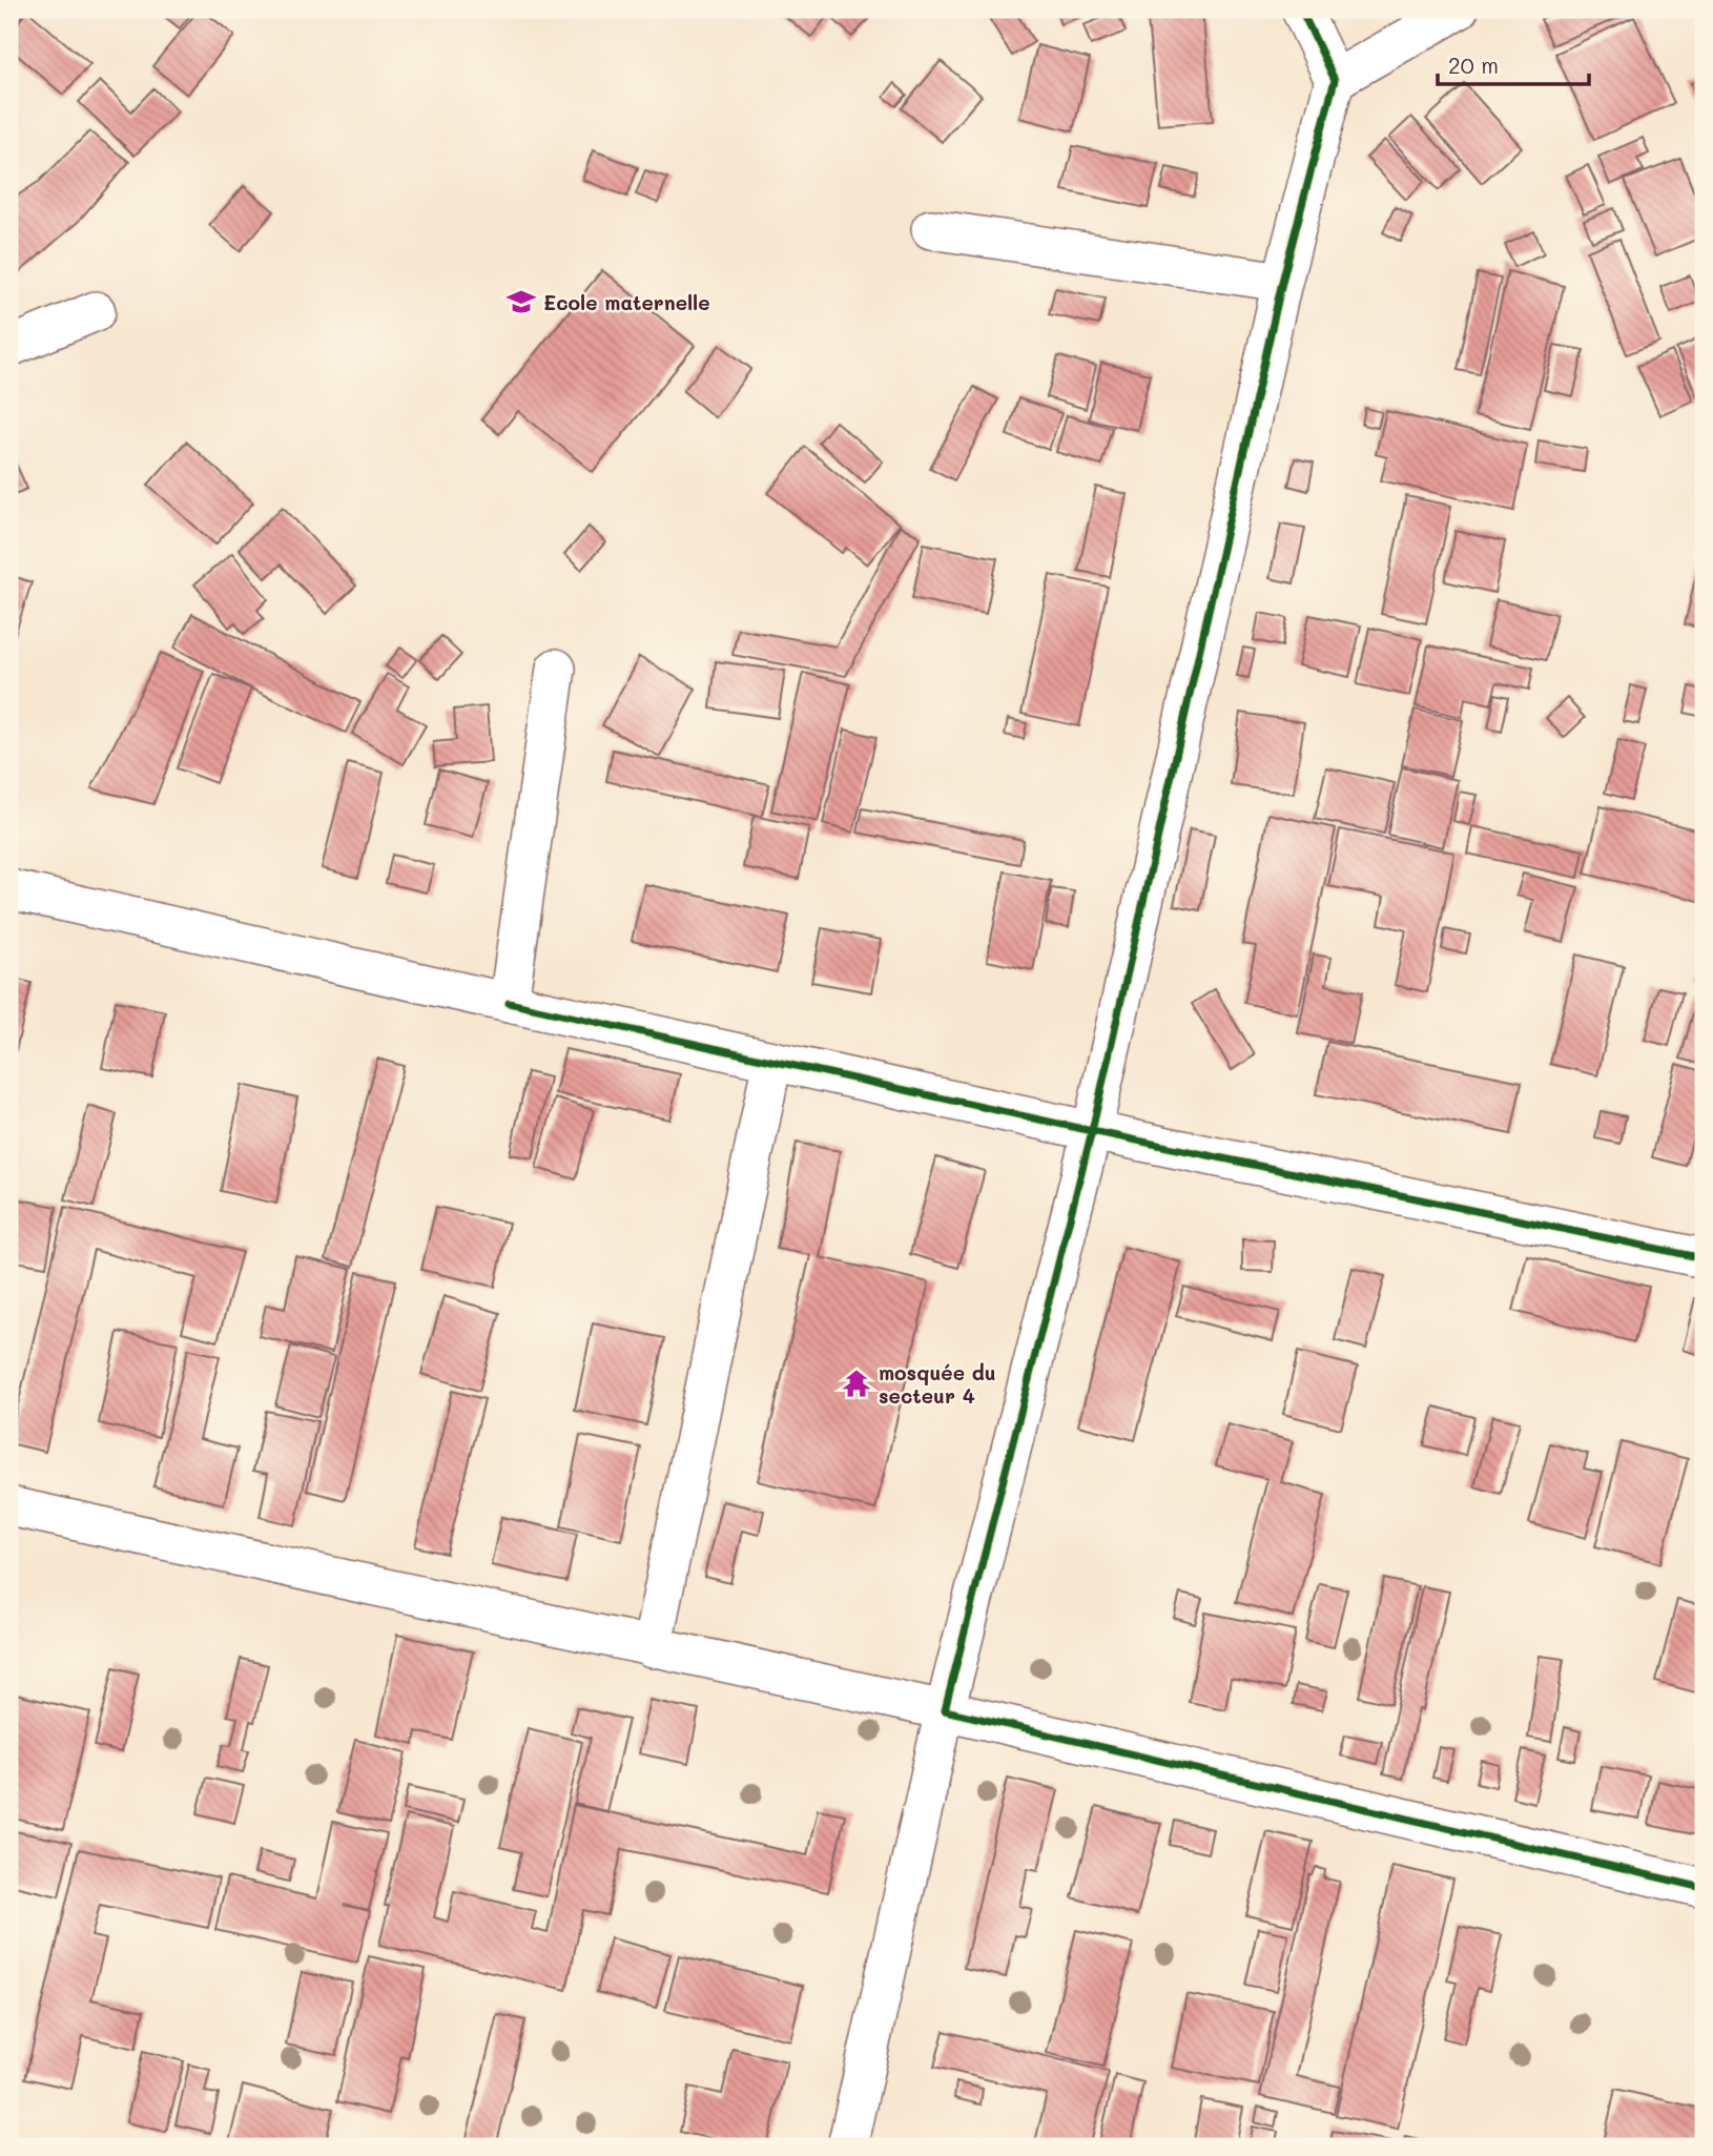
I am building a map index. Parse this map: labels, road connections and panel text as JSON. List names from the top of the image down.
{
  "places": {
    "school or university": ["Ecole maternelle"],
    "temple": ["mosquée du secteur 4"]
  },
  "scale_bar": "20 m"
}
